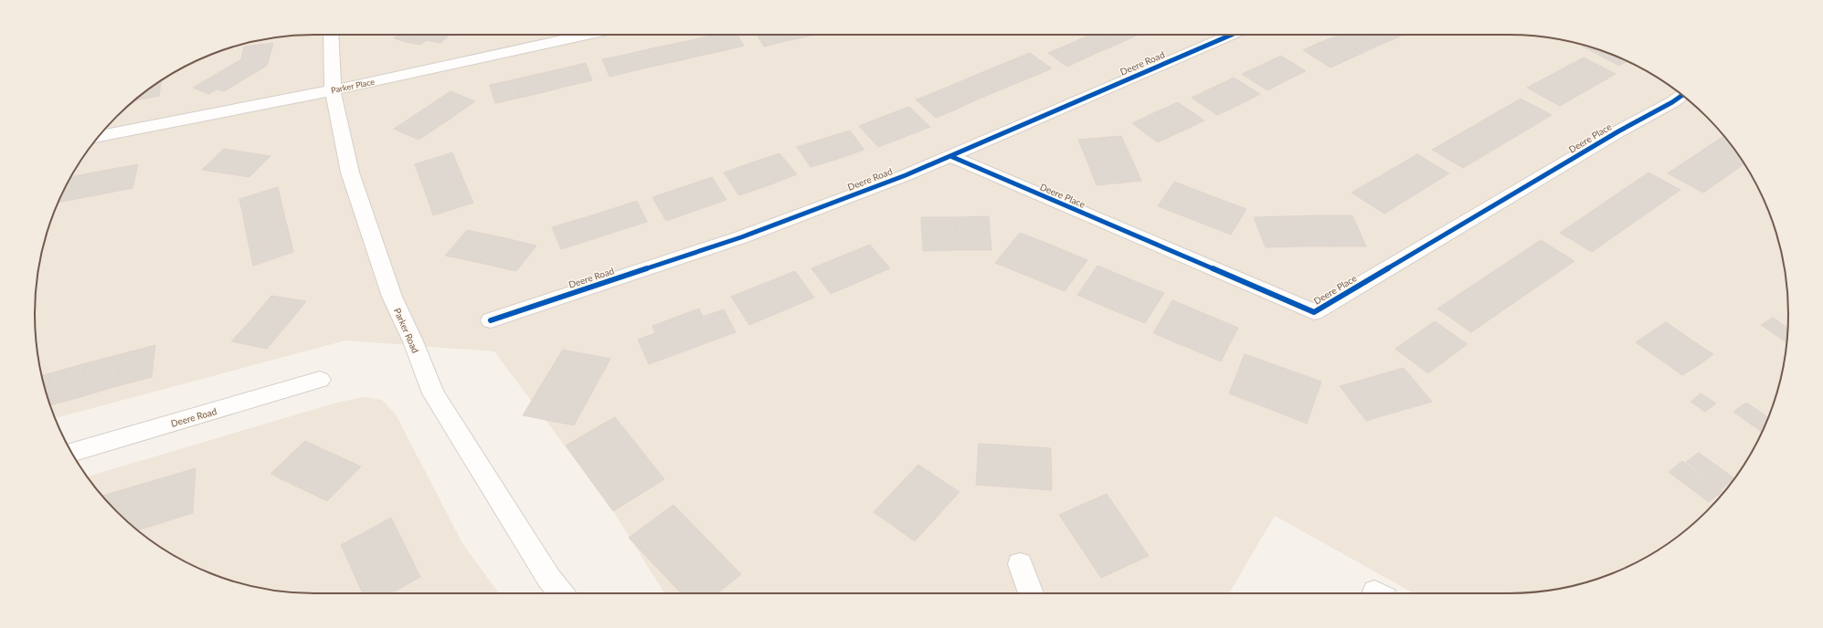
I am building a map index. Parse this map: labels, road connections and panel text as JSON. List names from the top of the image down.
{
  "streets": {
    "street": [
      "Deere Road",
      "Parker Place",
      "Deere Place",
      "Parker Road"
    ]
  },
  "crossings": [
    ["Deere Road", "Deere Place"],
    ["Parker Place", "Parker Road"]
  ]
}
